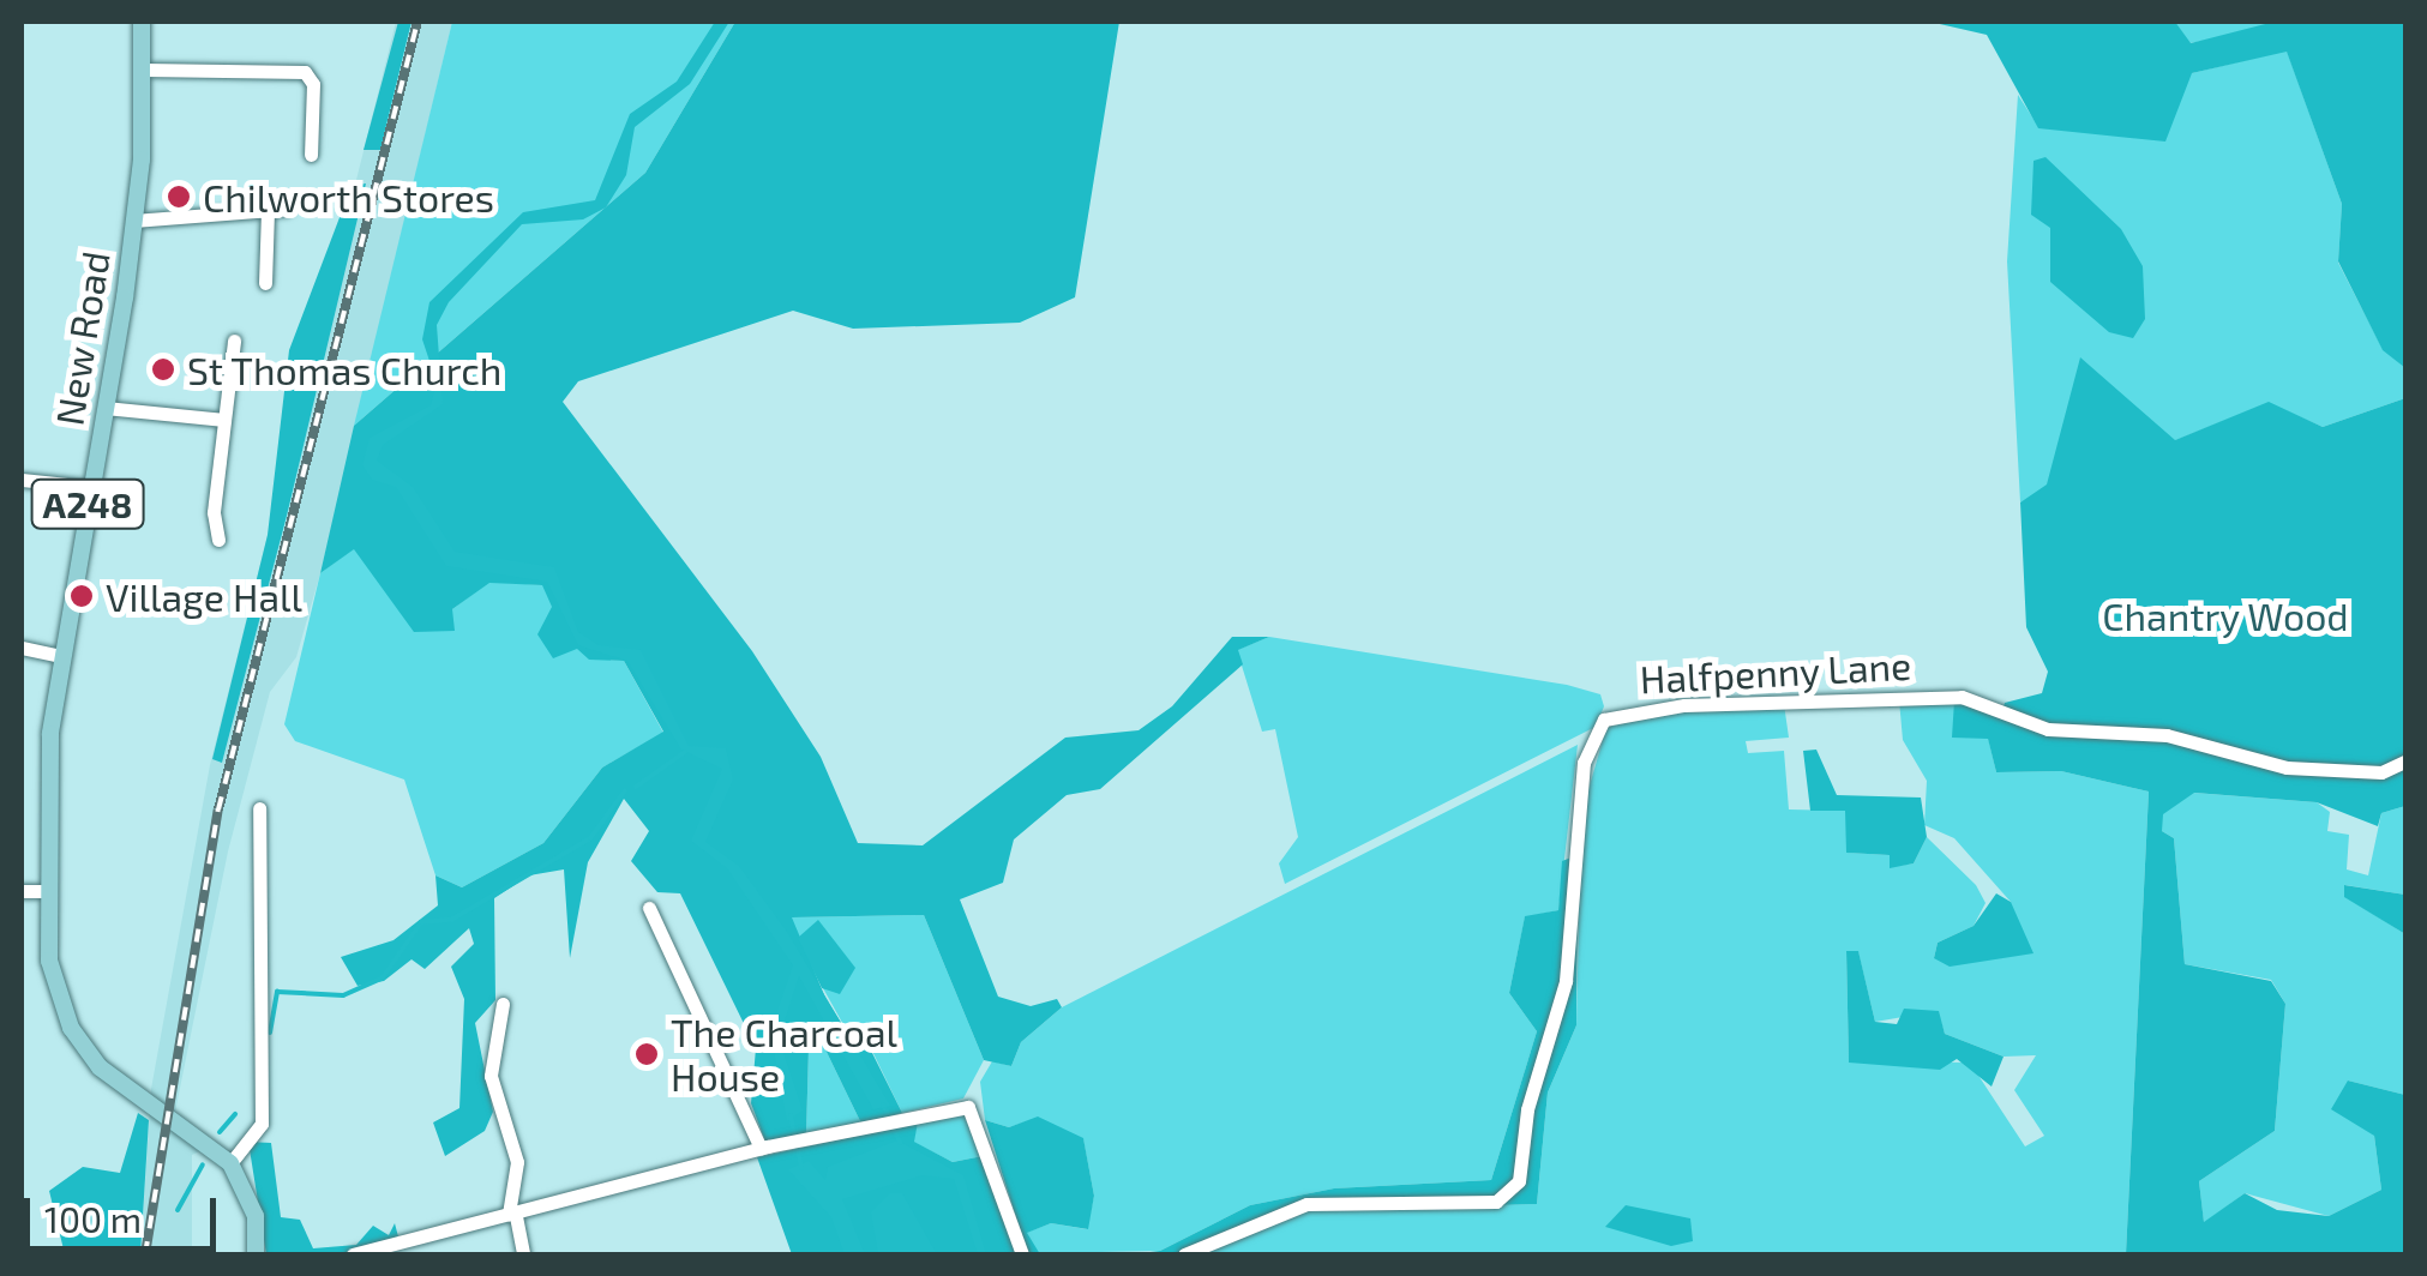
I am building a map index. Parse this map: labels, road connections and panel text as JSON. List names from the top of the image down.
{
  "streets": {
    "main road": ["New Road", "A248"],
    "street": ["Halfpenny Lane"]
  },
  "crossings": [
    ["New Road", "A248"]
  ],
  "parks": ["Chantry Wood"],
  "places": [
    "Chilworth Stores",
    "St Thomas Church",
    "Village Hall",
    "The Charcoal House"
  ],
  "scale_bar": "100 m"
}
